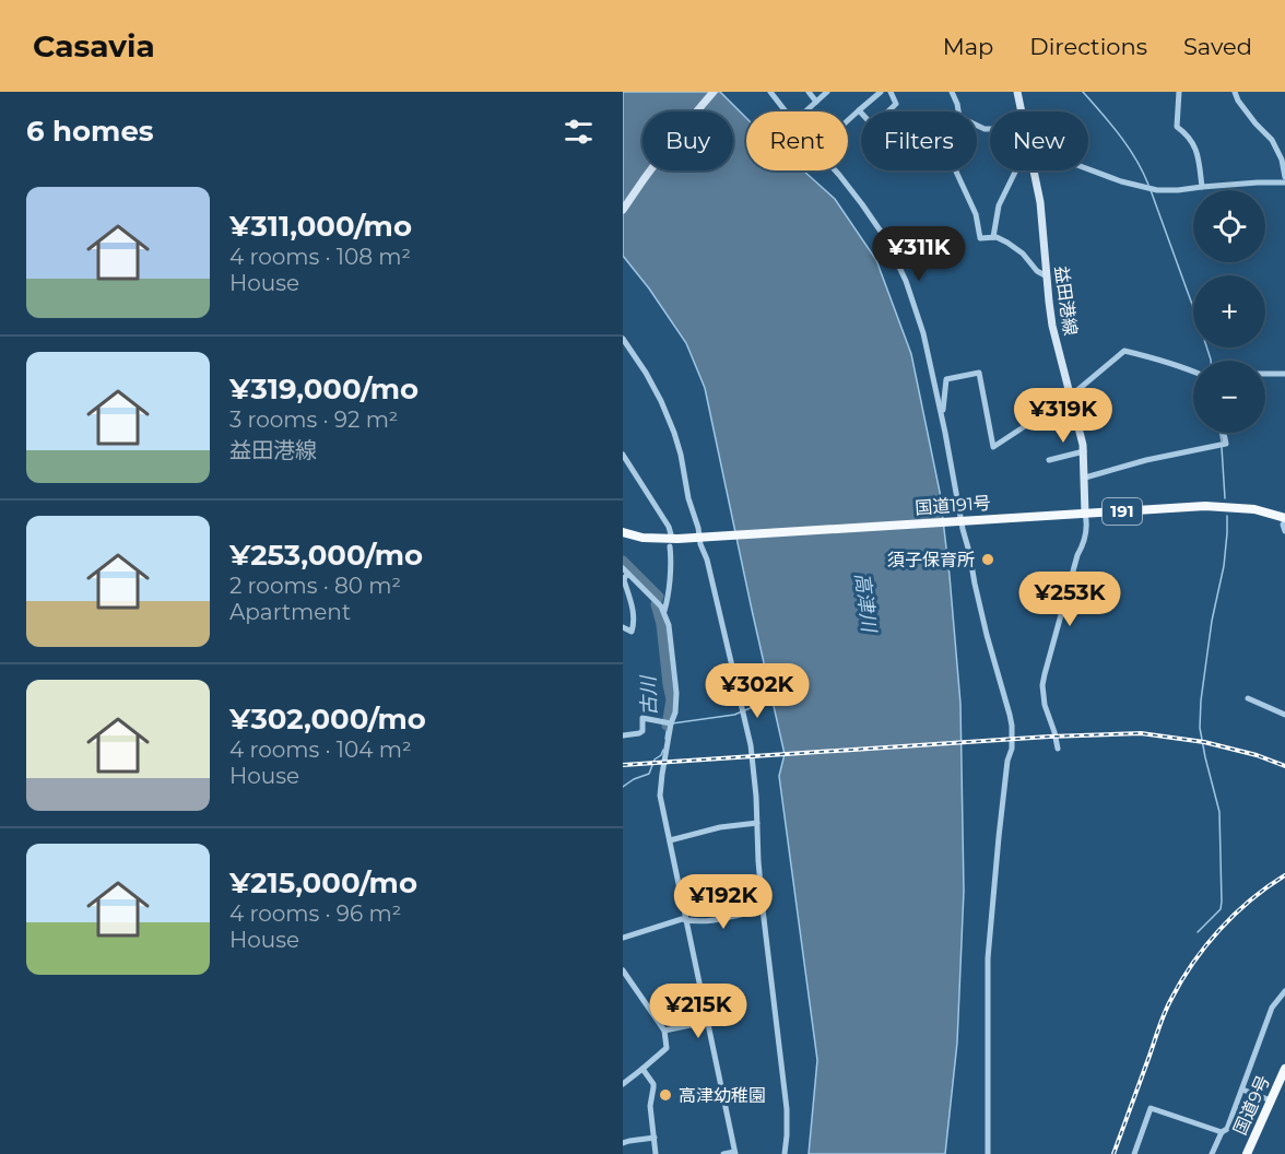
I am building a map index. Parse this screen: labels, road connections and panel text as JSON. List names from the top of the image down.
{
  "streets": {
    "highway": ["国道191号", "191", "国道9号"],
    "main road": ["益田港線"]
  },
  "crossings": [
    ["益田港線", "国道191号"]
  ],
  "water": ["高津川", "古川"],
  "places": ["須子保育所", "高津幼稚園"],
  "page": {
    "header": "Casavia",
    "nav": ["Map", "Directions", "Saved"],
    "heading": "6 homes",
    "chip": [
      "Buy",
      "Rent",
      "Filters",
      "New"
    ],
    "list": [
      {
        "name": "¥311,000/mo",
        "note": "4 rooms · 108 m² · House"
      },
      {
        "name": "¥319,000/mo",
        "note": "3 rooms · 92 m² · 益田港線"
      },
      {
        "name": "¥253,000/mo",
        "note": "2 rooms · 80 m² · Apartment"
      },
      {
        "name": "¥302,000/mo",
        "note": "4 rooms · 104 m² · House"
      },
      {
        "name": "¥215,000/mo",
        "note": "4 rooms · 96 m² · House"
      }
    ],
    "map_buttons": ["+", "−"],
    "price": [
      "¥311K",
      "¥319K",
      "¥253K",
      "¥302K",
      "¥192K",
      "¥215K"
    ]
  }
}
